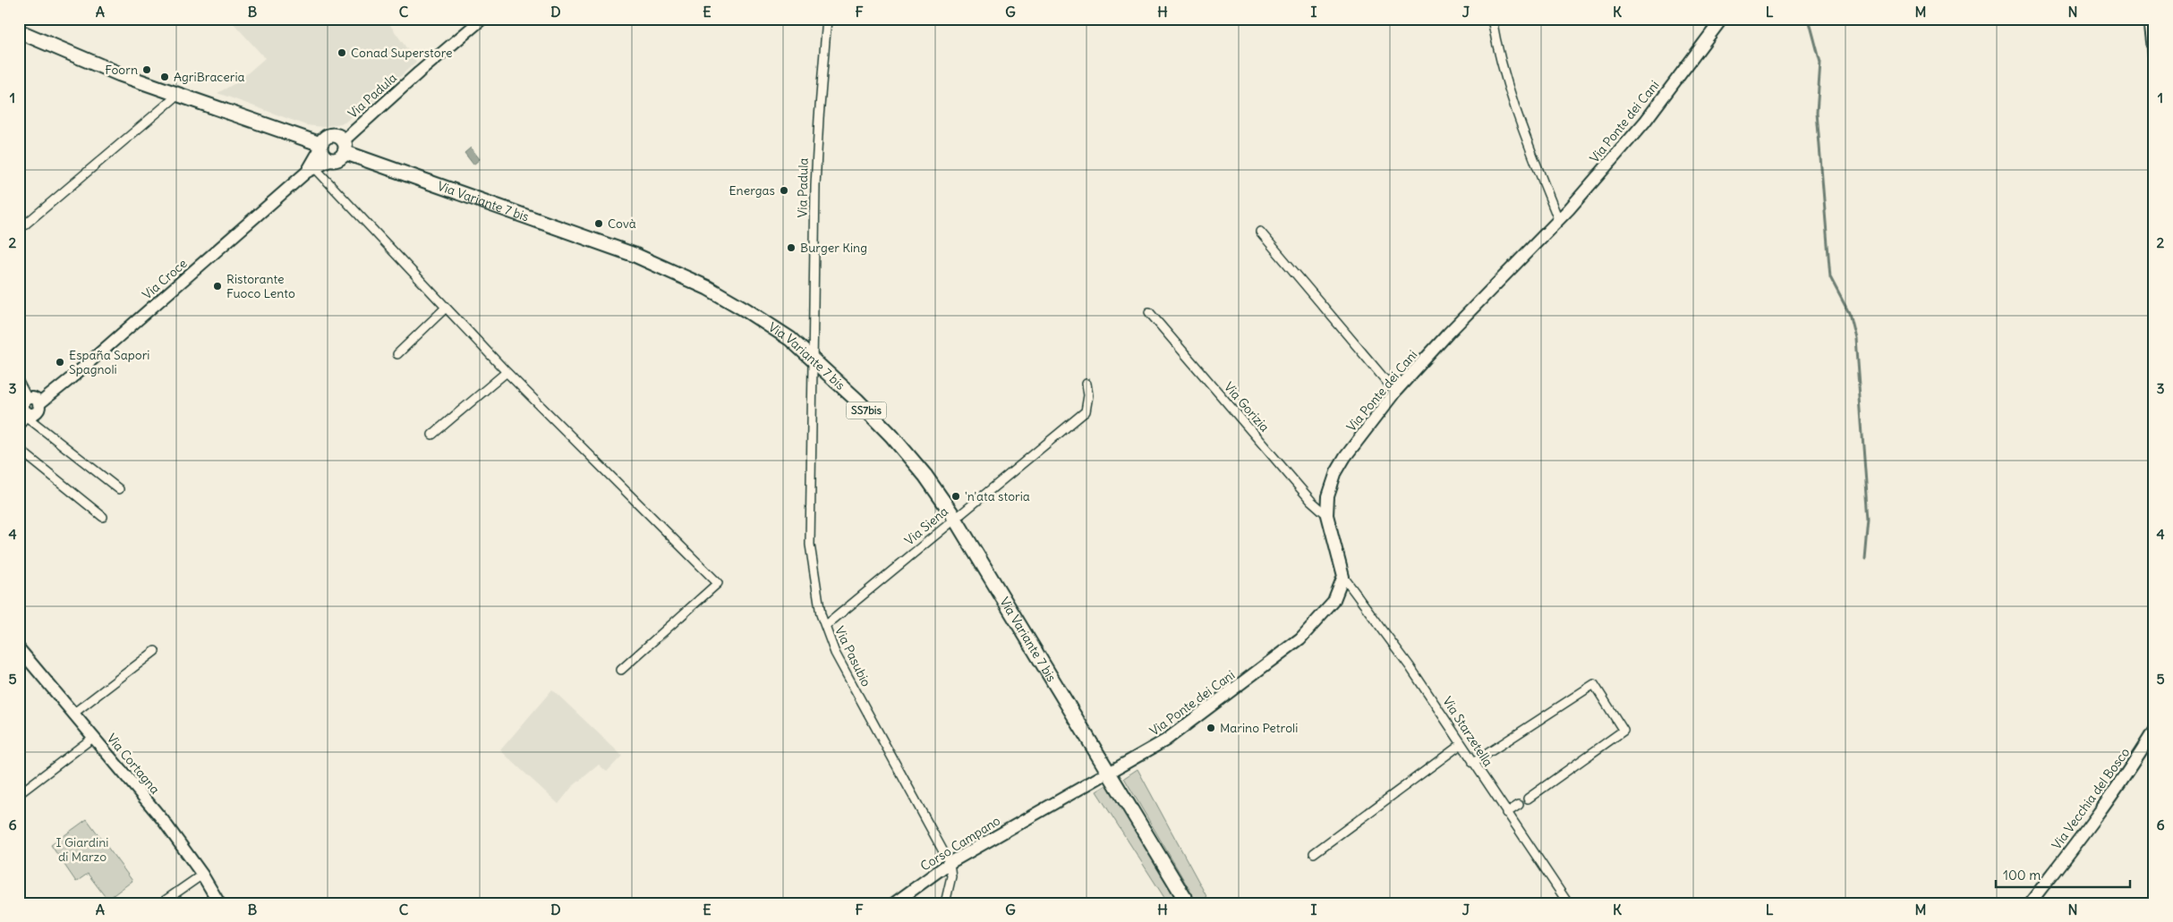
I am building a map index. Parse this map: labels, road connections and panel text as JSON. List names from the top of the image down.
{
  "streets": {
    "main road": ["Via Variante 7 bis", "SS7bis"],
    "street": [
      "Via Padula",
      "Via Ponte dei Cani",
      "Via Croce",
      "Via Gorizia",
      "Via Siena",
      "Via Pasubio",
      "Via Starzetella",
      "Via Cortagna",
      "Via Vecchia del Bosco",
      "Corso Campano"
    ]
  },
  "crossings": [
    ["Via Padula", "Via Variante 7 bis"],
    ["Via Padula", "Via Croce"],
    ["Via Padula", "Via Pasubio"],
    ["Via Ponte dei Cani", "Via Gorizia"],
    ["Via Ponte dei Cani", "Via Starzetella"],
    ["Via Variante 7 bis", "Via Croce"],
    ["Via Variante 7 bis", "Via Siena"],
    ["Via Variante 7 bis", "Via Pasubio"],
    ["Via Siena", "Via Pasubio"],
    ["Via Pasubio", "Corso Campano"]
  ],
  "parks": ["I Giardini di Marzo"],
  "places": [
    "Conad Superstore",
    "Foorn",
    "AgriBraceria",
    "Energas",
    "Covà",
    "Burger King",
    "Ristorante Fuoco Lento",
    "España Sapori Spagnoli",
    "'n'ata storia",
    "Marino Petroli"
  ],
  "scale_bar": "100 m",
  "grid": {
    "columns": [
      "A",
      "B",
      "C",
      "D",
      "E",
      "F",
      "G",
      "H",
      "I",
      "J",
      "K",
      "L",
      "M",
      "N"
    ],
    "rows": [
      "1",
      "2",
      "3",
      "4",
      "5",
      "6"
    ]
  }
}
